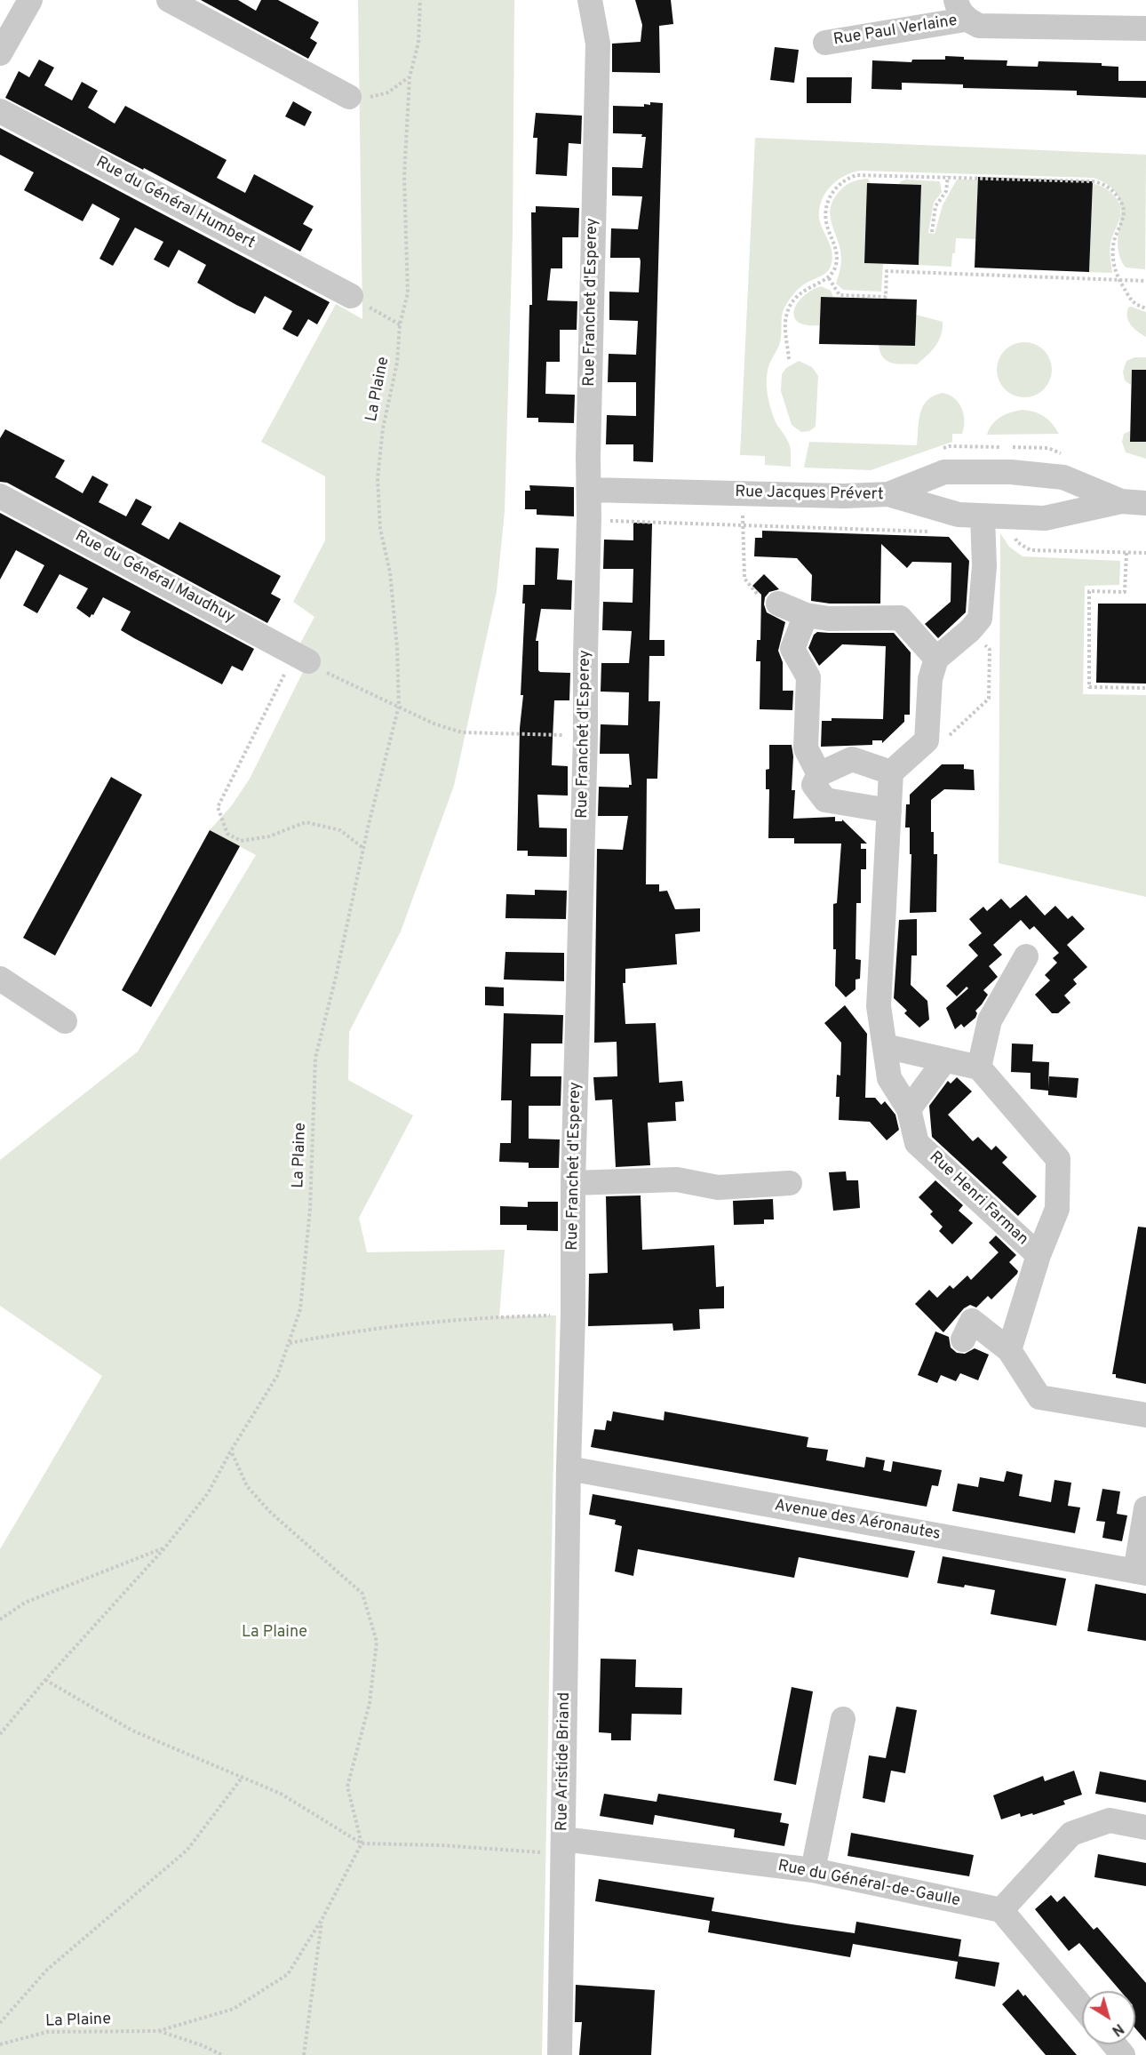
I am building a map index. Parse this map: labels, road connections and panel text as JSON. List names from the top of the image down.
{
  "streets": {
    "street": [
      "Rue Paul Verlaine",
      "Rue du Général Humbert",
      "Rue Franchet d'Esperey",
      "Rue Jacques Prévert",
      "Rue du Général Maudhuy",
      "Rue Henri Farman",
      "Avenue des Aéronautes",
      "Rue Aristide Briand",
      "Rue du Général-de-Gaulle"
    ],
    "path": ["La Plaine"]
  },
  "crossings": [
    ["Rue Franchet d'Esperey", "Rue Jacques Prévert"],
    ["Rue Franchet d'Esperey", "Avenue des Aéronautes"],
    ["Rue Franchet d'Esperey", "Rue Aristide Briand"],
    ["Avenue des Aéronautes", "Rue Aristide Briand"],
    ["Rue Aristide Briand", "Rue du Général-de-Gaulle"]
  ],
  "parks": ["La Plaine"],
  "north": "bottom right"
}
